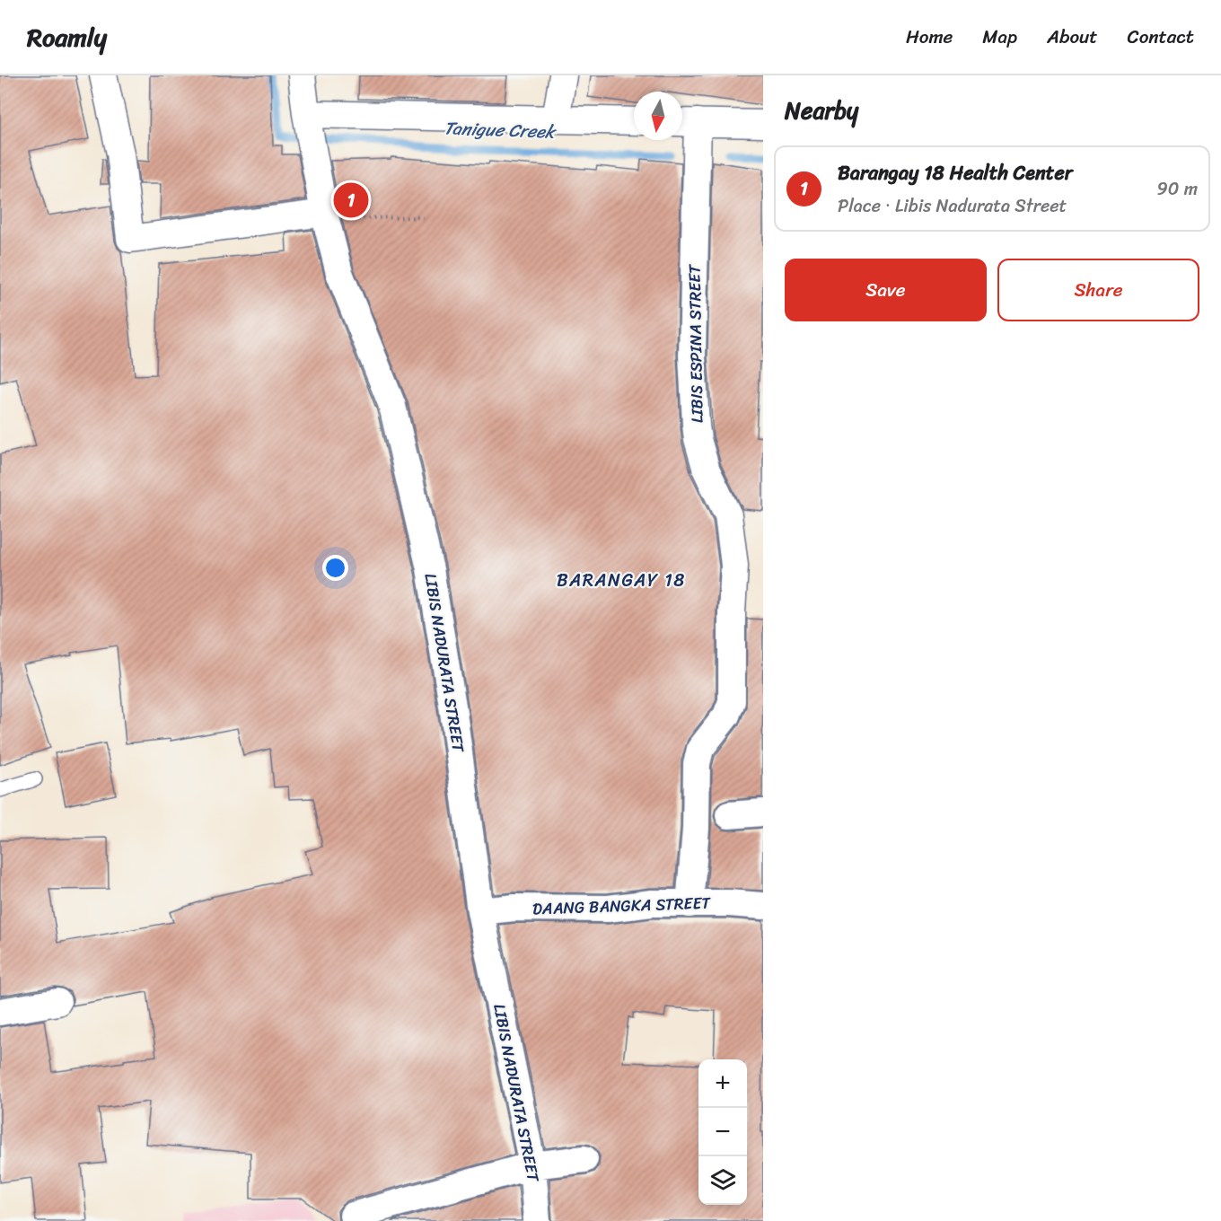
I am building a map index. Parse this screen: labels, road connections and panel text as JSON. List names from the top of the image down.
{
  "streets": {
    "street": ["LIBIS ESPINA STREET", "LIBIS NADURATA STREET", "DAANG BANGKA STREET"]
  },
  "crossings": [
    ["LIBIS ESPINA STREET", "DAANG BANGKA STREET"],
    ["LIBIS NADURATA STREET", "DAANG BANGKA STREET"]
  ],
  "districts": ["BARANGAY 18"],
  "water": ["Tanigue Creek"],
  "north": "bottom",
  "page": {
    "header": "Roamly",
    "nav": [
      "Home",
      "Map",
      "About",
      "Contact"
    ],
    "heading": "Nearby",
    "list": [
      {
        "mark": "1",
        "name": "Barangay 18 Health Center",
        "note": "Place · Libis Nadurata Street",
        "value": "90 m"
      }
    ],
    "pins": "1",
    "buttons": ["Save", "Share"],
    "map_buttons": ["+", "−"]
  }
}
